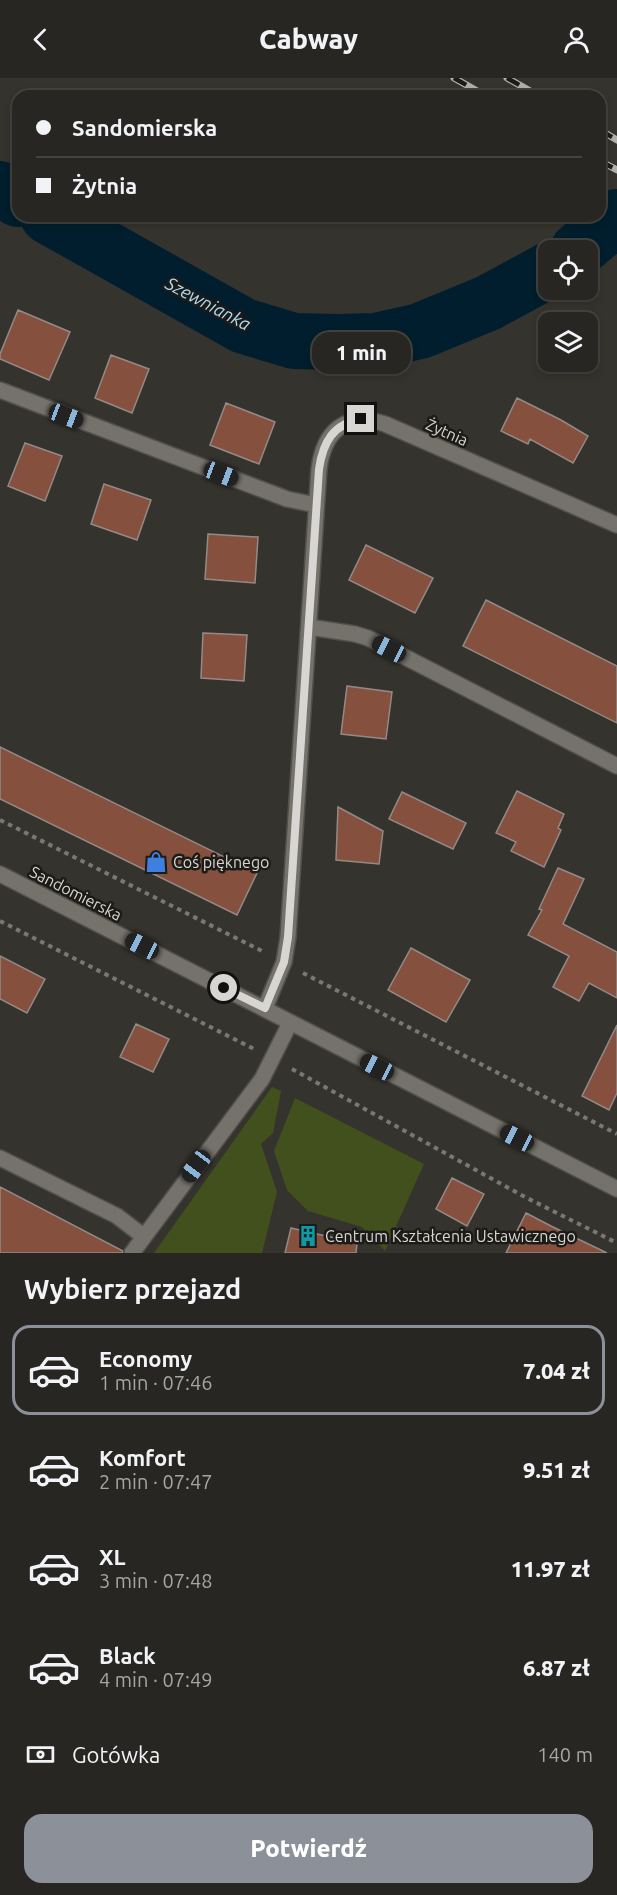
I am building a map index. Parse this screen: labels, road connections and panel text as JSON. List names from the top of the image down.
{
  "streets": {
    "street": ["Żytnia", "Sandomierska"]
  },
  "crossings": [
    ["Żytnia", "Sandomierska"]
  ],
  "water": ["Szewnianka"],
  "places": {
    "shop": ["Coś pięknego"],
    "building": ["Centrum Kształcenia Ustawicznego"]
  },
  "page": {
    "header": "Cabway",
    "banner": ["Sandomierska", "Żytnia"],
    "bubble": "1 min",
    "heading": "Wybierz przejazd",
    "list": [
      {
        "name": "Economy",
        "note": "1 min · 07:46",
        "value": "7.04 zł"
      },
      {
        "name": "Komfort",
        "note": "2 min · 07:47",
        "value": "9.51 zł"
      },
      {
        "name": "XL",
        "note": "3 min · 07:48",
        "value": "11.97 zł"
      },
      {
        "name": "Black",
        "note": "4 min · 07:49",
        "value": "6.87 zł"
      }
    ],
    "pay": ["Gotówka", "140 m"],
    "buttons": "Potwierdź"
  }
}
